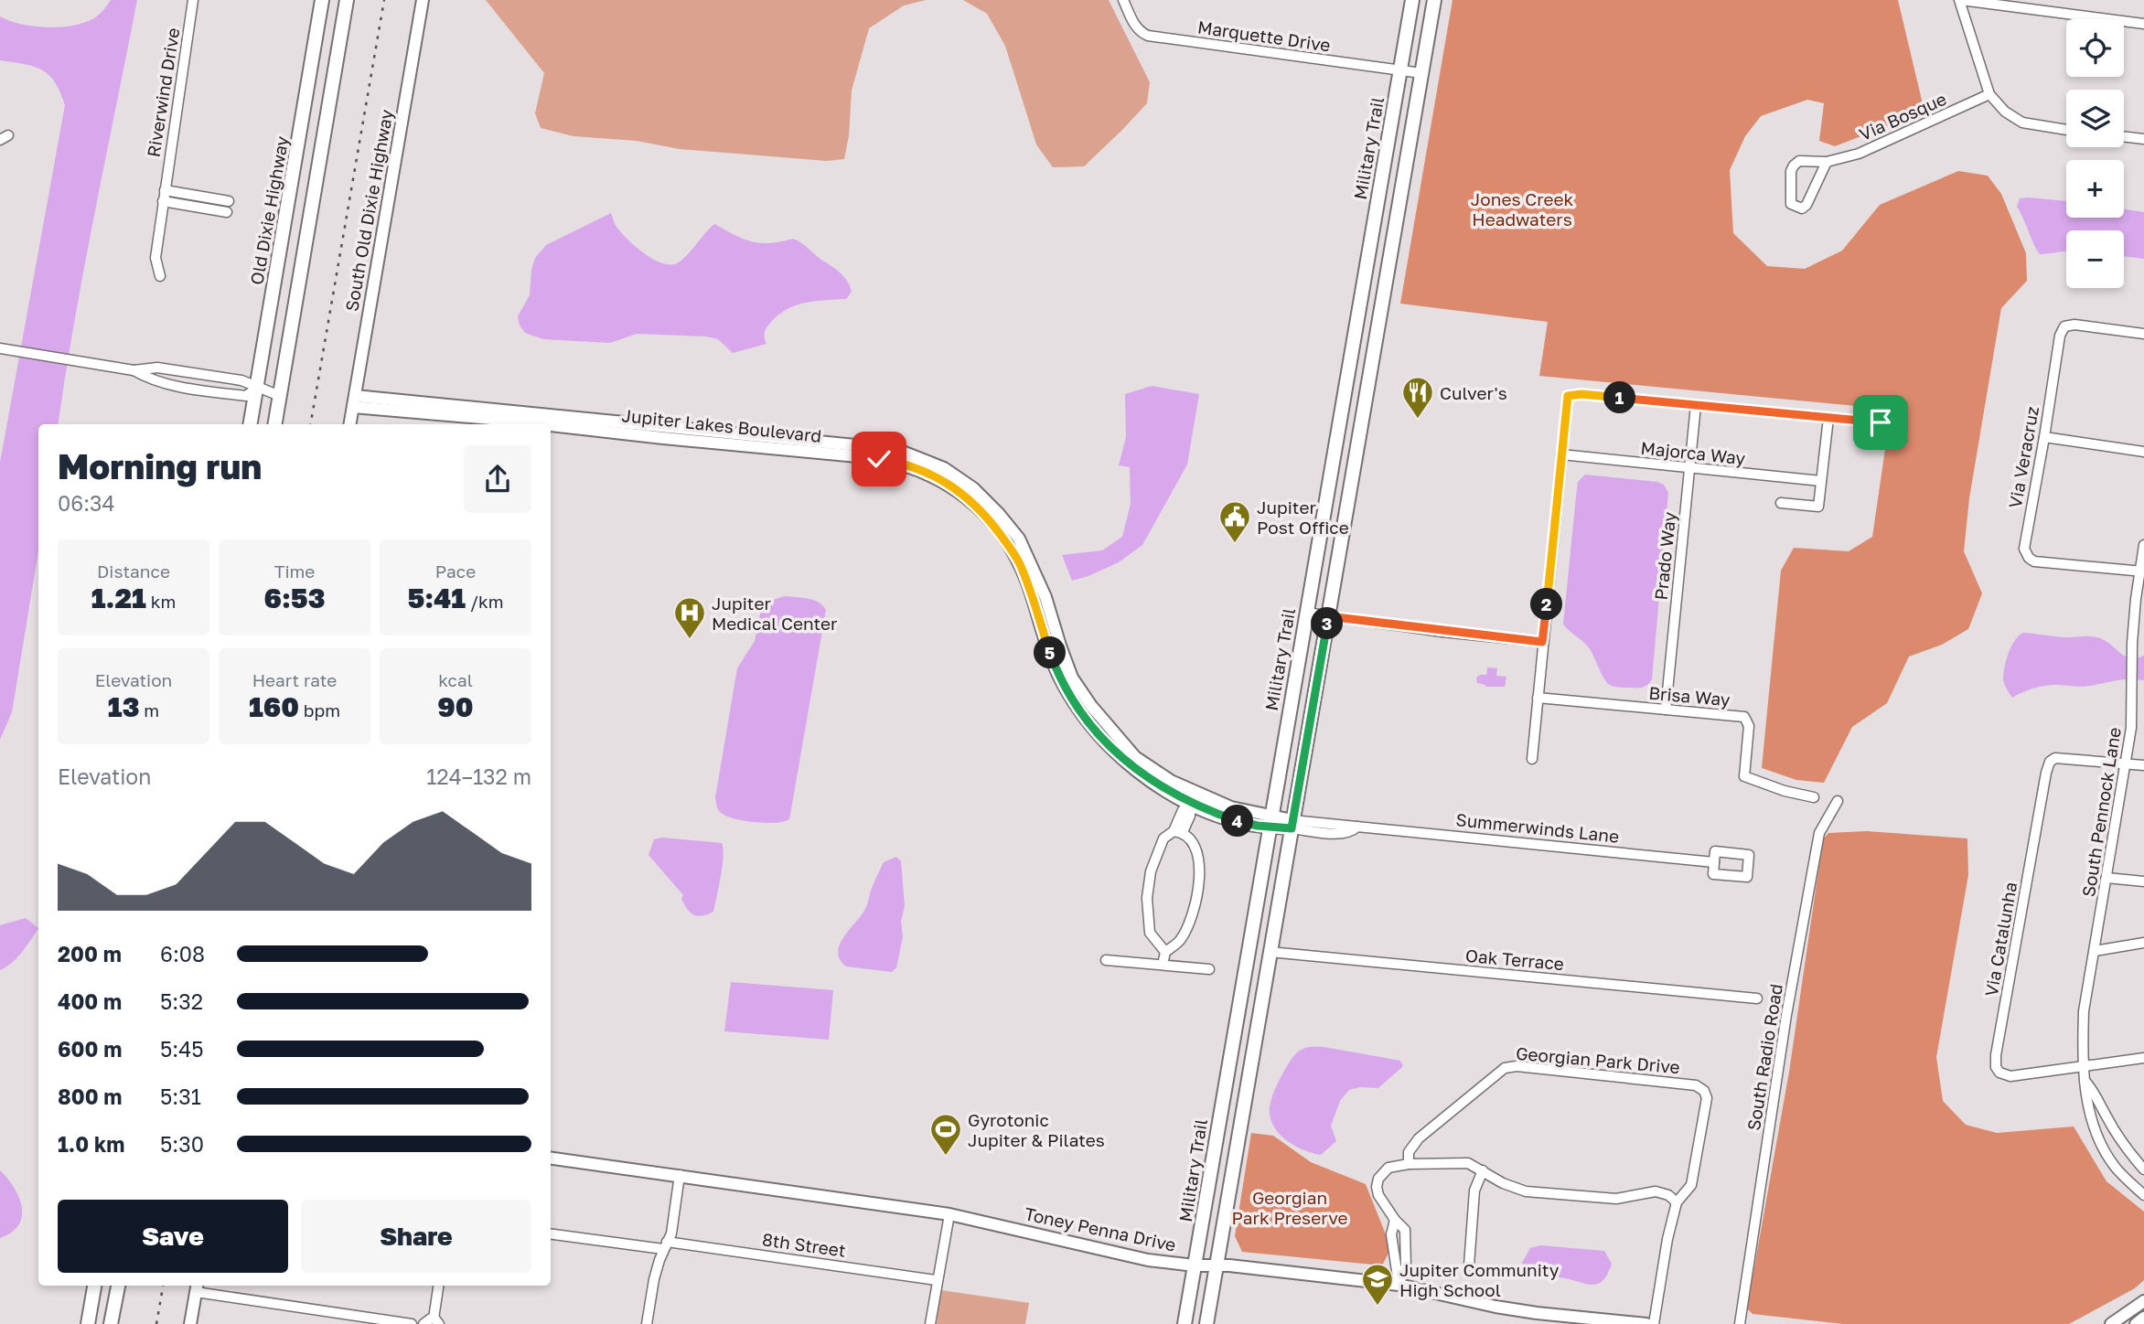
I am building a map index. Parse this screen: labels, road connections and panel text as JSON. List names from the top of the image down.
{
  "streets": {
    "main road": ["Military Trail", "Old Dixie Highway"],
    "street": [
      "Marquette Drive",
      "Riverwind Drive",
      "Via Bosque",
      "South Old Dixie Highway",
      "Jupiter Lakes Boulevard",
      "Majorca Way",
      "Via Veracruz",
      "Prado Way",
      "Brisa Way",
      "South Pennock Lane",
      "Summerwinds Lane",
      "Via Catalunha",
      "Oak Terrace",
      "South Radio Road",
      "Georgian Park Drive",
      "Toney Penna Drive",
      "8th Street"
    ]
  },
  "crossings": [
    ["Marquette Drive", "Military Trail"],
    ["Military Trail", "Jupiter Lakes Boulevard"],
    ["Military Trail", "Toney Penna Drive"],
    ["South Old Dixie Highway", "Jupiter Lakes Boulevard"],
    ["Jupiter Lakes Boulevard", "Summerwinds Lane"],
    ["Majorca Way", "Prado Way"],
    ["Via Veracruz", "South Pennock Lane"],
    ["Prado Way", "Brisa Way"],
    ["South Pennock Lane", "Via Catalunha"]
  ],
  "parks": ["Jones Creek Headwaters", "Georgian Park Preserve"],
  "places": {
    "restaurant": ["Culver's"],
    "public building": ["Jupiter Post Office"],
    "hospital": ["Jupiter Medical Center"],
    "sports": ["Gyrotonic Jupiter & Pilates"],
    "school or university": ["Jupiter Community High School"]
  },
  "page": {
    "map_buttons": ["+", "−"],
    "pins": [
      "1",
      "2",
      "3",
      "5",
      "4"
    ],
    "heading": ["Morning run", "06:34"],
    "stats": [
      ["Distance", "1.21 km"],
      ["Time", "6:53"],
      ["Pace", "5:41 /km"],
      ["Elevation", "13 m"],
      ["Heart rate", "160 bpm"],
      ["kcal", "90"]
    ],
    "chart": ["Elevation", "124–132 m"],
    "list": [
      {
        "name": "200 m",
        "note": "6:08"
      },
      {
        "name": "400 m",
        "note": "5:32"
      },
      {
        "name": "600 m",
        "note": "5:45"
      },
      {
        "name": "800 m",
        "note": "5:31"
      },
      {
        "name": "1.0 km",
        "note": "5:30"
      }
    ],
    "buttons": ["Save", "Share"]
  }
}
